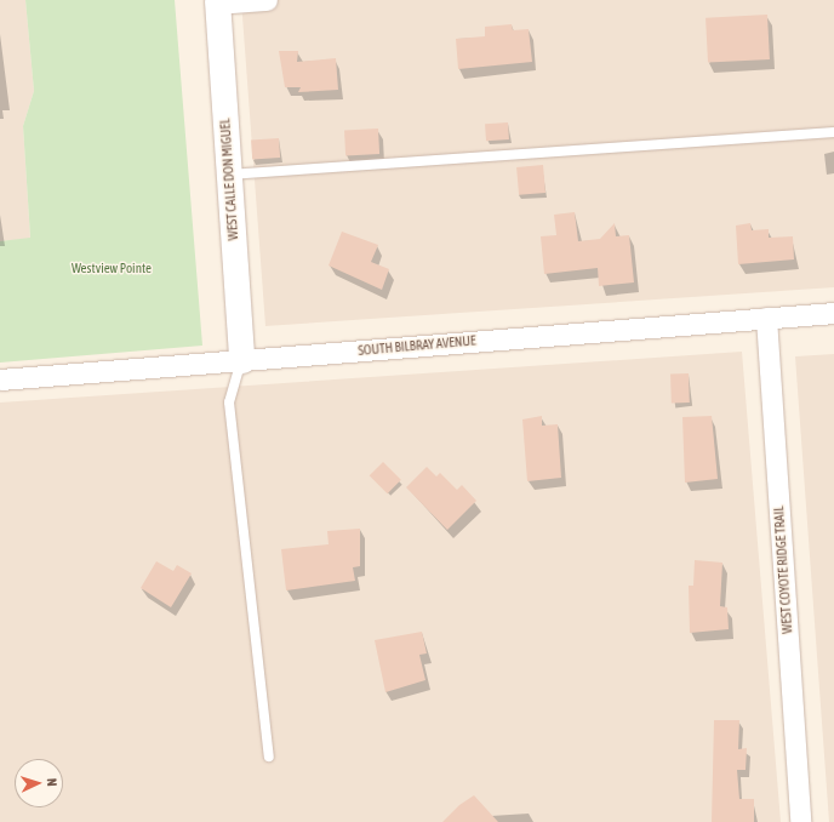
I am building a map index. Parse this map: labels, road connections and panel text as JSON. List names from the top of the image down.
{
  "streets": {
    "street": ["WEST CALLE DON MIGUEL", "SOUTH BILBRAY AVENUE", "WEST COYOTE RIDGE TRAIL"]
  },
  "crossings": [
    ["WEST CALLE DON MIGUEL", "SOUTH BILBRAY AVENUE"],
    ["SOUTH BILBRAY AVENUE", "WEST COYOTE RIDGE TRAIL"]
  ],
  "parks": ["Westview Pointe"],
  "north": "right"
}
